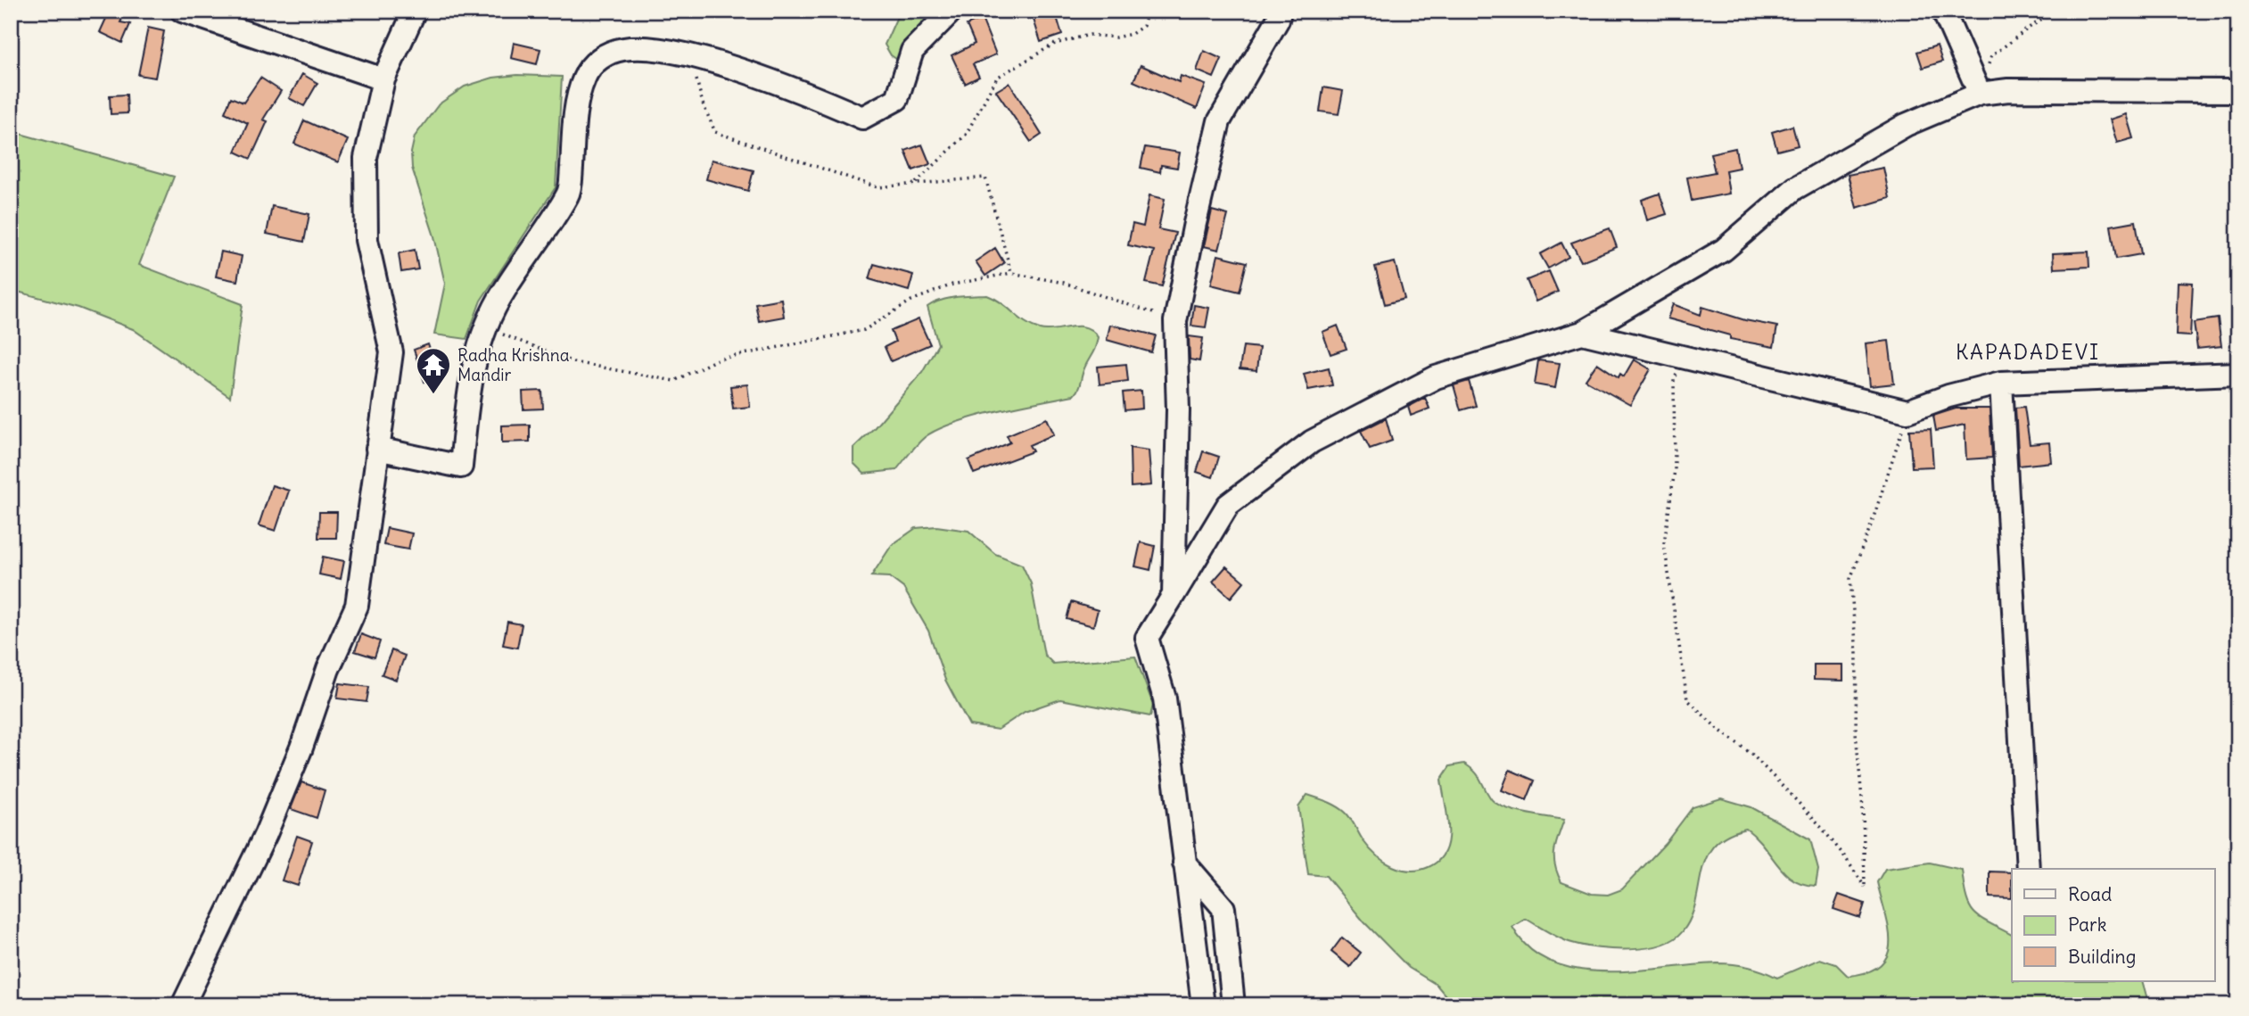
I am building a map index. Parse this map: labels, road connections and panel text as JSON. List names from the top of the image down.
{
  "districts": ["KAPADADEVI"],
  "places": {
    "temple": ["Radha Krishna Mandir"]
  },
  "legend": ["Road", "Park", "Building"]
}
